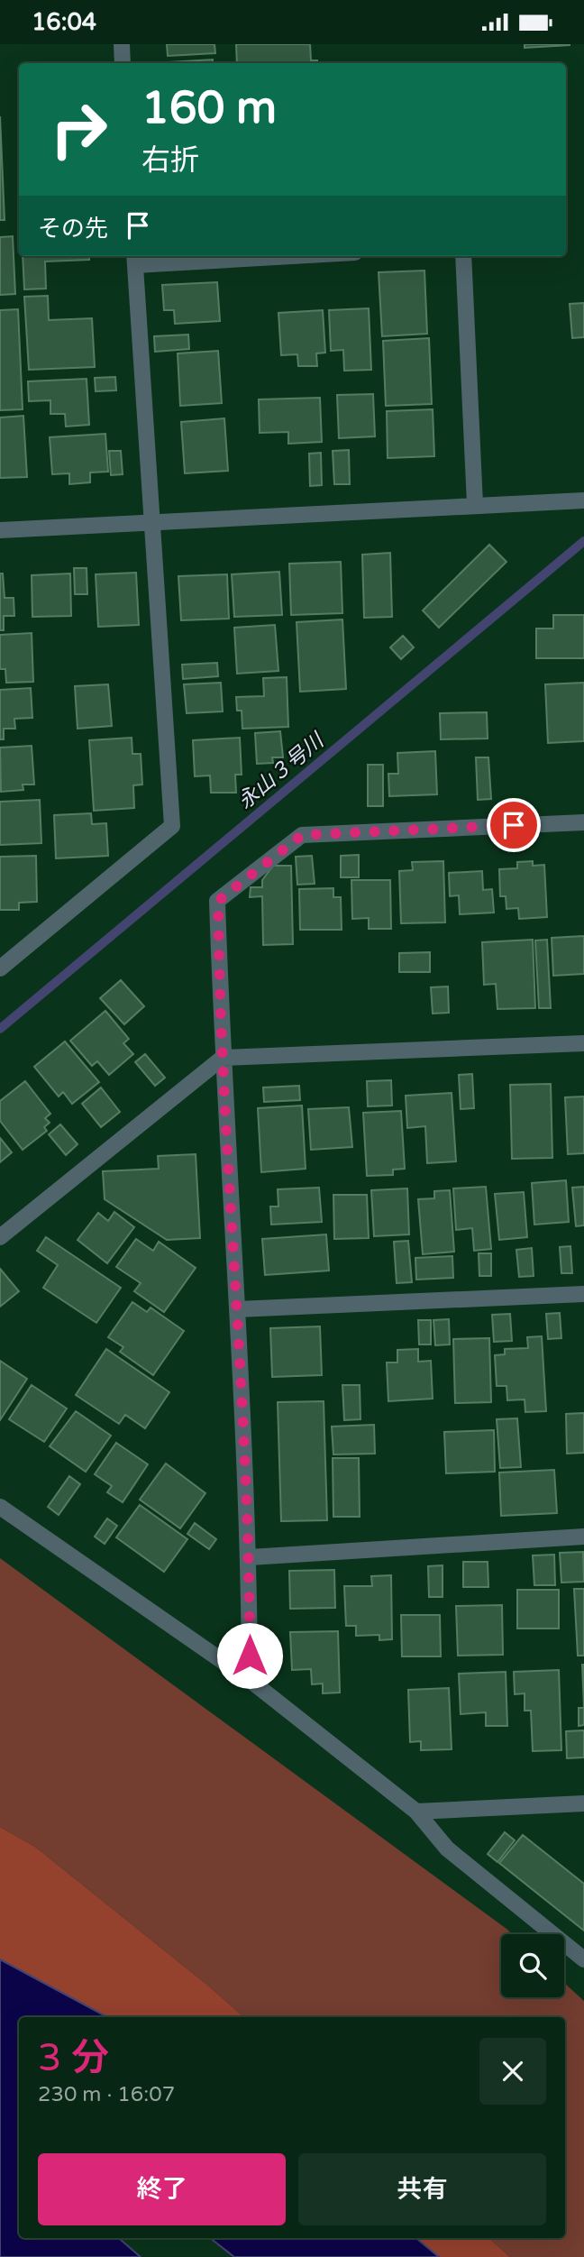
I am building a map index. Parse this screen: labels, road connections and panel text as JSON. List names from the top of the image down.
{
  "water": ["永山３号川"],
  "page": {
    "status": "16:04",
    "turn": ["160 m", "右折"],
    "then": "その先",
    "heading": ["3 分", "230 m · 16:07"],
    "buttons": ["終了", "共有"]
  }
}
